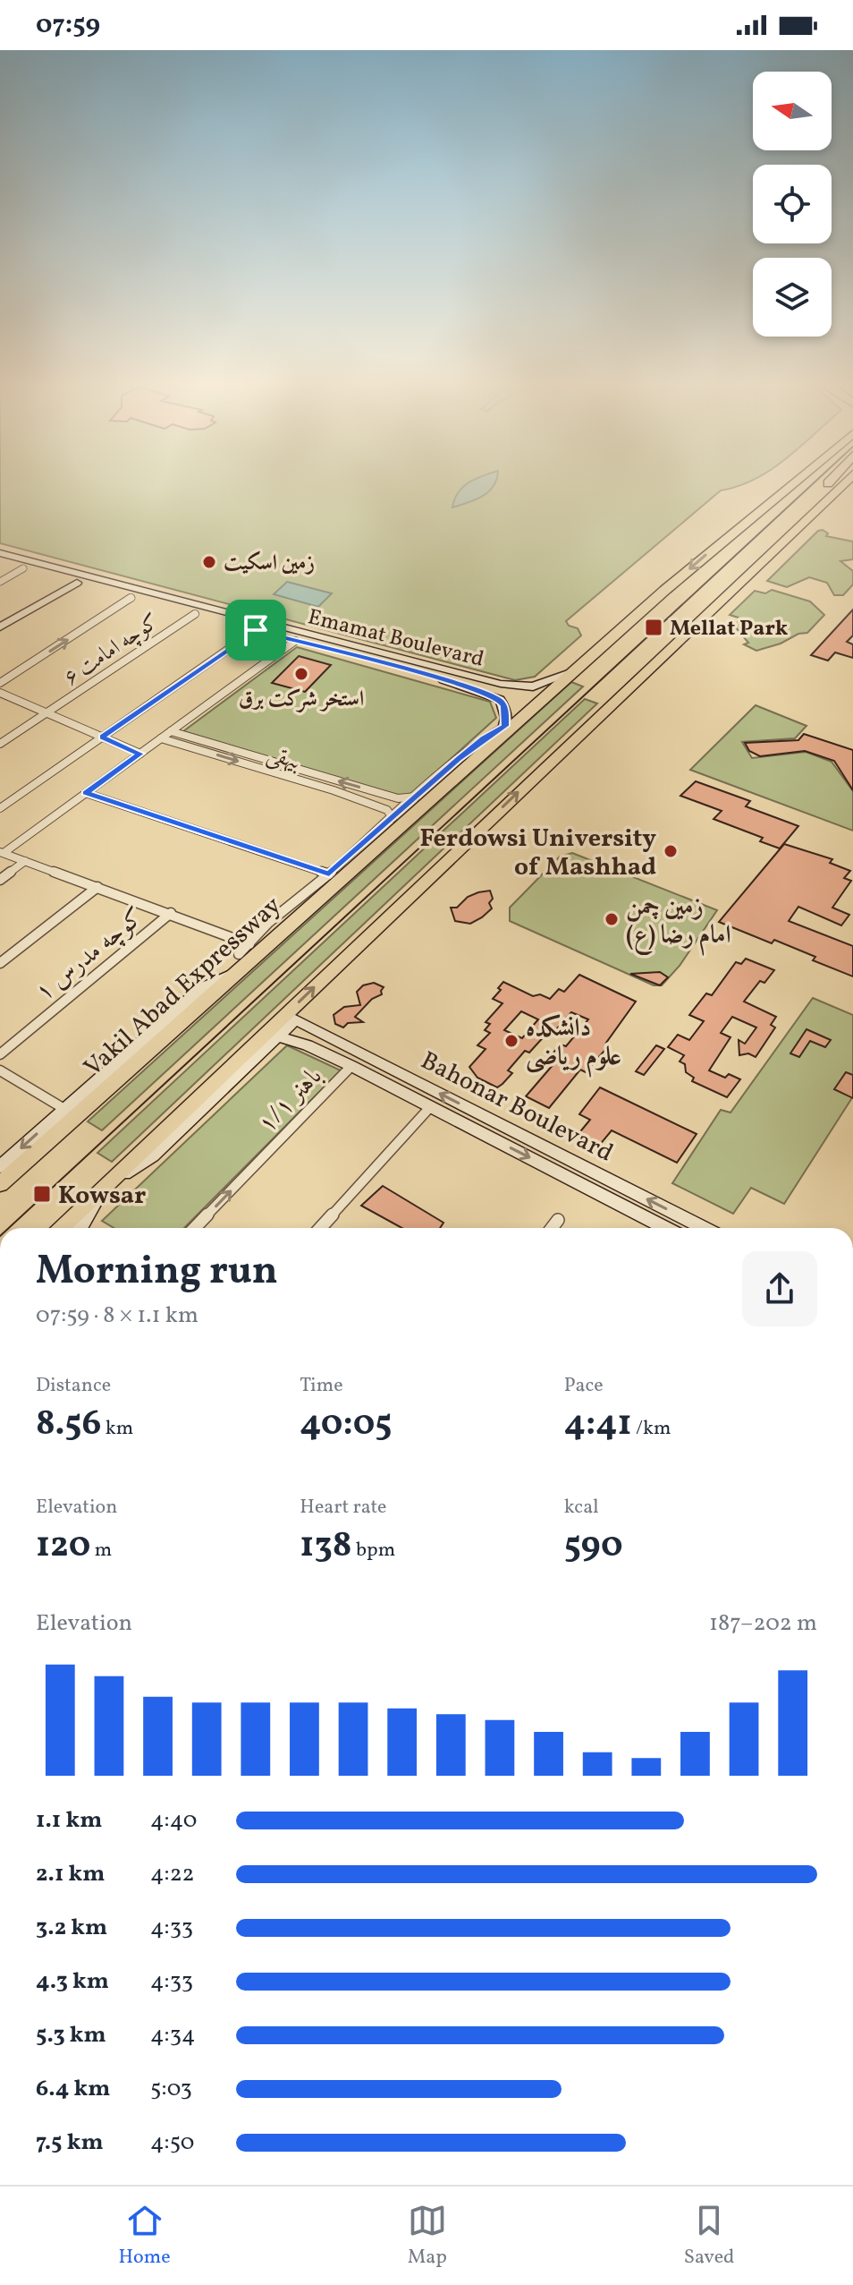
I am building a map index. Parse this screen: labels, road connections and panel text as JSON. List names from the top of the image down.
{
  "streets": {
    "highway": ["Vakil Abad Expressway"],
    "main road": ["Emamat Boulevard", "Bahonar Boulevard"],
    "street": [
      "کوچه امامت ۶",
      "بیهقی",
      "کوچه مدرس ۱",
      "باهنر ۱/۱"
    ]
  },
  "crossings": [
    ["Emamat Boulevard", "کوچه امامت ۶"],
    ["Emamat Boulevard", "Vakil Abad Expressway"],
    ["باهنر ۱/۱", "Bahonar Boulevard"]
  ],
  "places": {
    "other": [
      "زمین اسکیت",
      "استخر شرکت برق",
      "Ferdowsi University of Mashhad",
      "زمین چمن امام رضا (ع)",
      "دانشکده علوم ریاضی"
    ],
    "transit": ["Mellat Park", "Kowsar"]
  },
  "north": "left",
  "page": {
    "status": "07:59",
    "heading": ["Morning run", "07:59 · 8 × 1.1 km"],
    "stats": [
      ["Distance", "8.56 km"],
      ["Time", "40:05"],
      ["Pace", "4:41 /km"],
      ["Elevation", "120 m"],
      ["Heart rate", "138 bpm"],
      ["kcal", "590"]
    ],
    "chart": ["Elevation", "187–202 m"],
    "list": [
      {
        "name": "1.1 km",
        "note": "4:40"
      },
      {
        "name": "2.1 km",
        "note": "4:22"
      },
      {
        "name": "3.2 km",
        "note": "4:33"
      },
      {
        "name": "4.3 km",
        "note": "4:33"
      },
      {
        "name": "5.3 km",
        "note": "4:34"
      },
      {
        "name": "6.4 km",
        "note": "5:03"
      },
      {
        "name": "7.5 km",
        "note": "4:50"
      }
    ],
    "tabs": ["Home", "Map", "Saved"]
  }
}
